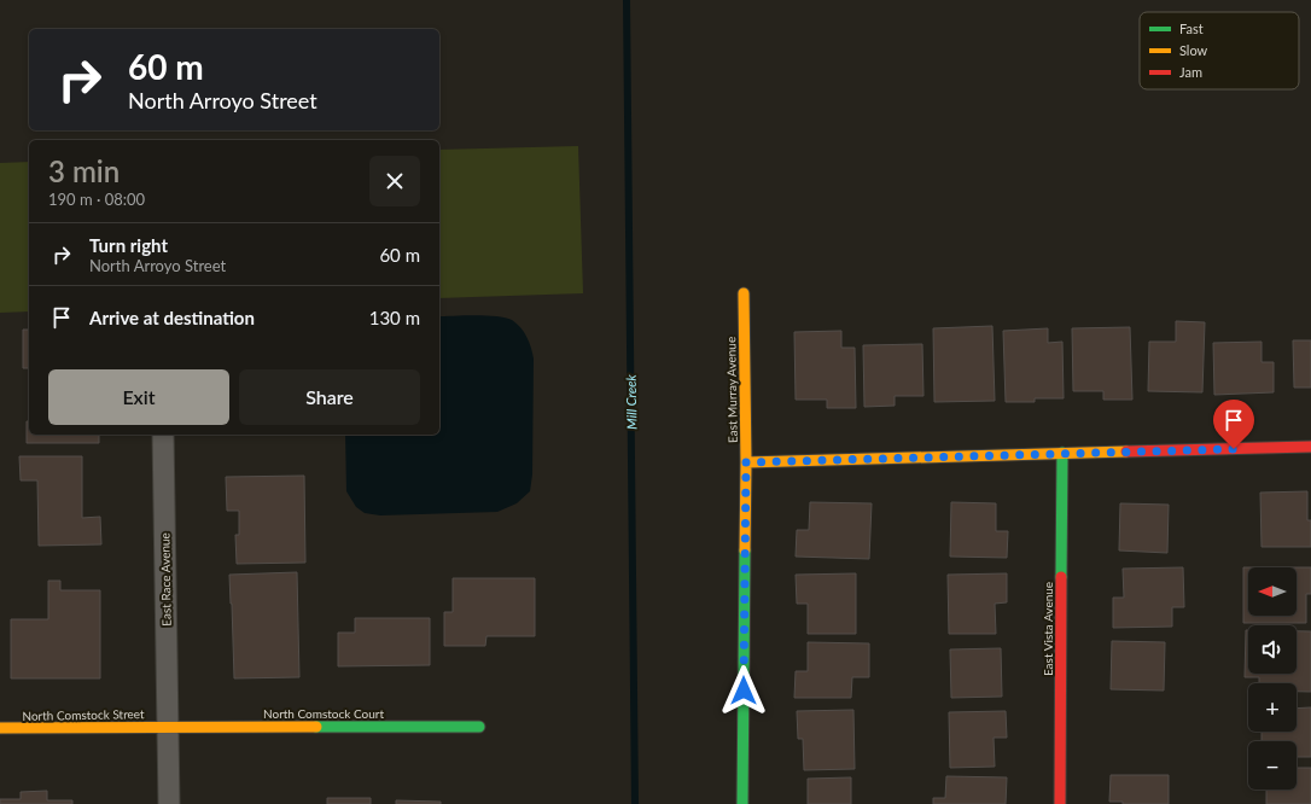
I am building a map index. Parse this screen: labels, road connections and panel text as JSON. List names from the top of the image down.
{
  "streets": {
    "street": [
      "East Murray Avenue",
      "East Race Avenue",
      "East Vista Avenue",
      "North Comstock Court",
      "North Comstock Street"
    ]
  },
  "crossings": [
    ["East Race Avenue", "North Comstock Court"],
    ["East Race Avenue", "North Comstock Street"],
    ["North Comstock Court", "North Comstock Street"]
  ],
  "water": ["Mill Creek"],
  "legend": ["Fast", "Slow", "Jam"],
  "north": "left",
  "page": {
    "turn": ["60 m", "North Arroyo Street"],
    "heading": ["3 min", "190 m · 08:00"],
    "list": [
      {
        "name": "Turn right",
        "note": "North Arroyo Street",
        "value": "60 m"
      },
      {
        "name": "Arrive at destination",
        "value": "130 m"
      }
    ],
    "buttons": ["Exit", "Share"],
    "map_buttons": ["+", "−"]
  }
}
